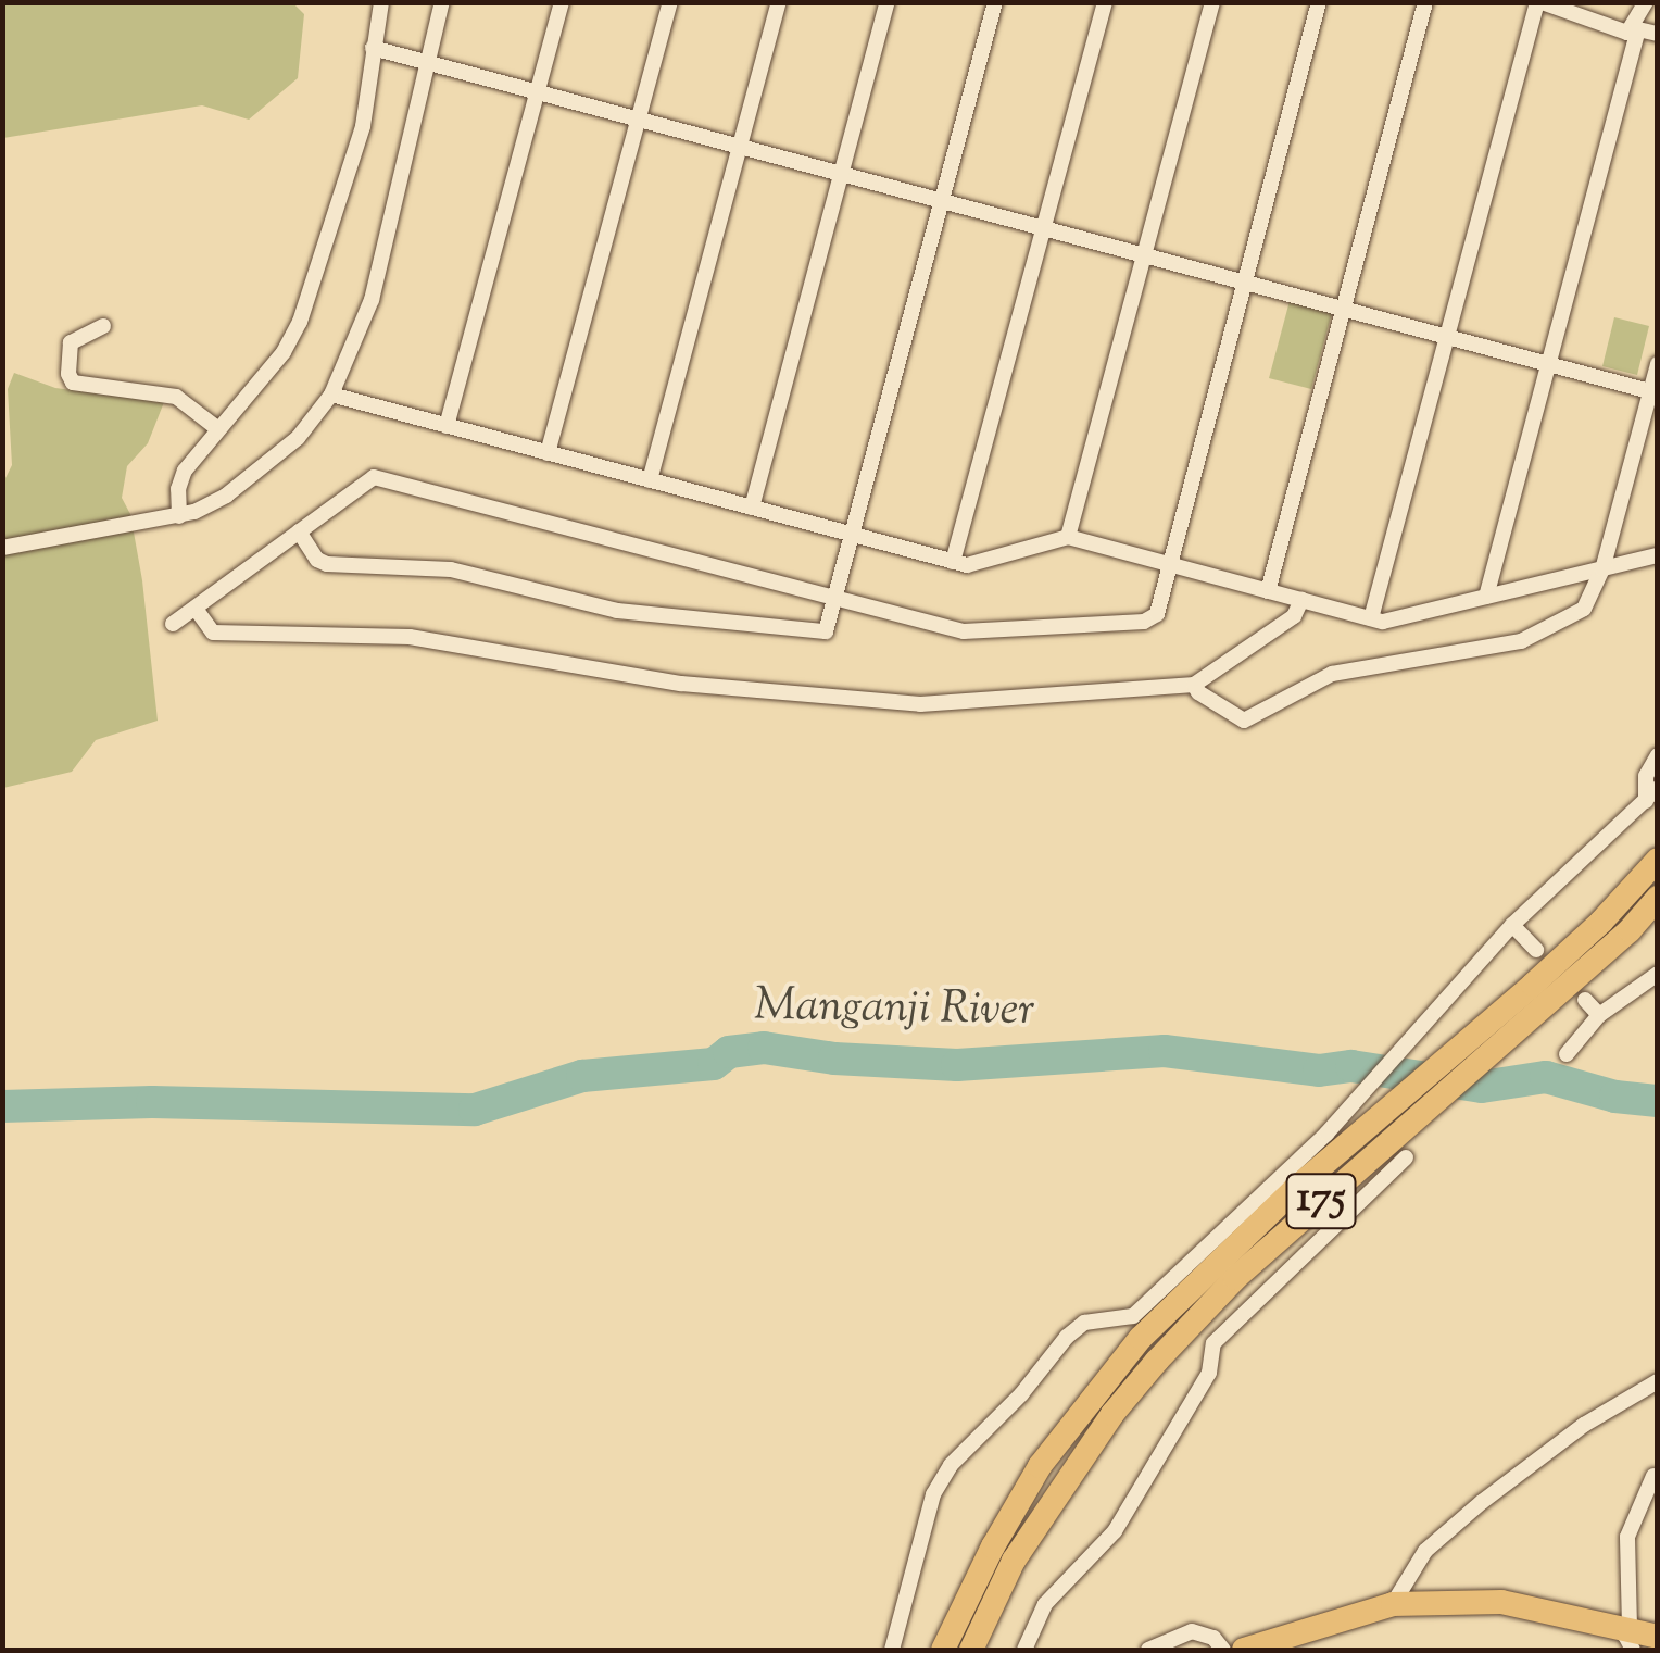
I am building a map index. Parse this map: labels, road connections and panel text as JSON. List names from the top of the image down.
{
  "streets": {
    "main road": ["175"]
  },
  "water": ["Manganji River"]
}
